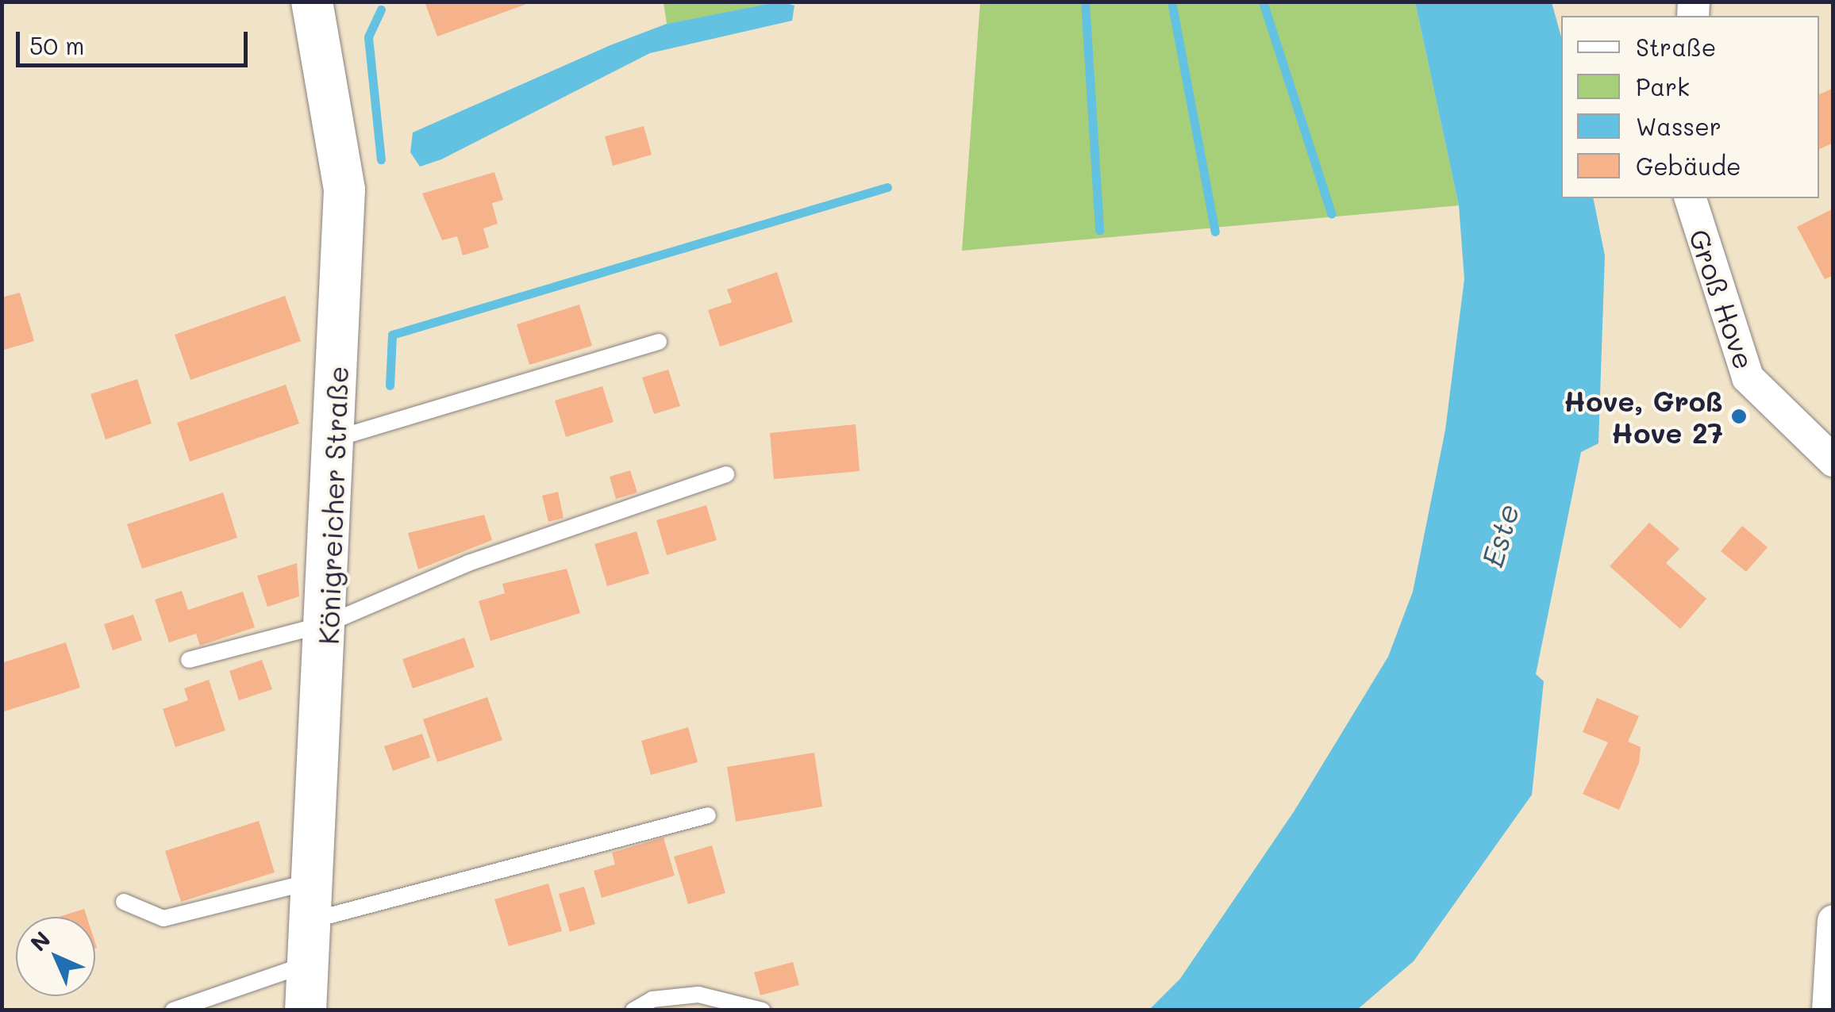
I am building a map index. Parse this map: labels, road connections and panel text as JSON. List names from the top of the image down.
{
  "streets": {
    "street": ["Groß Hove", "Königreicher Straße"]
  },
  "water": ["Este"],
  "places": ["Hove, Groß Hove 27"],
  "legend": [
    "Straße",
    "Park",
    "Wasser",
    "Gebäude"
  ],
  "scale_bar": "50 m",
  "north": "top left"
}
